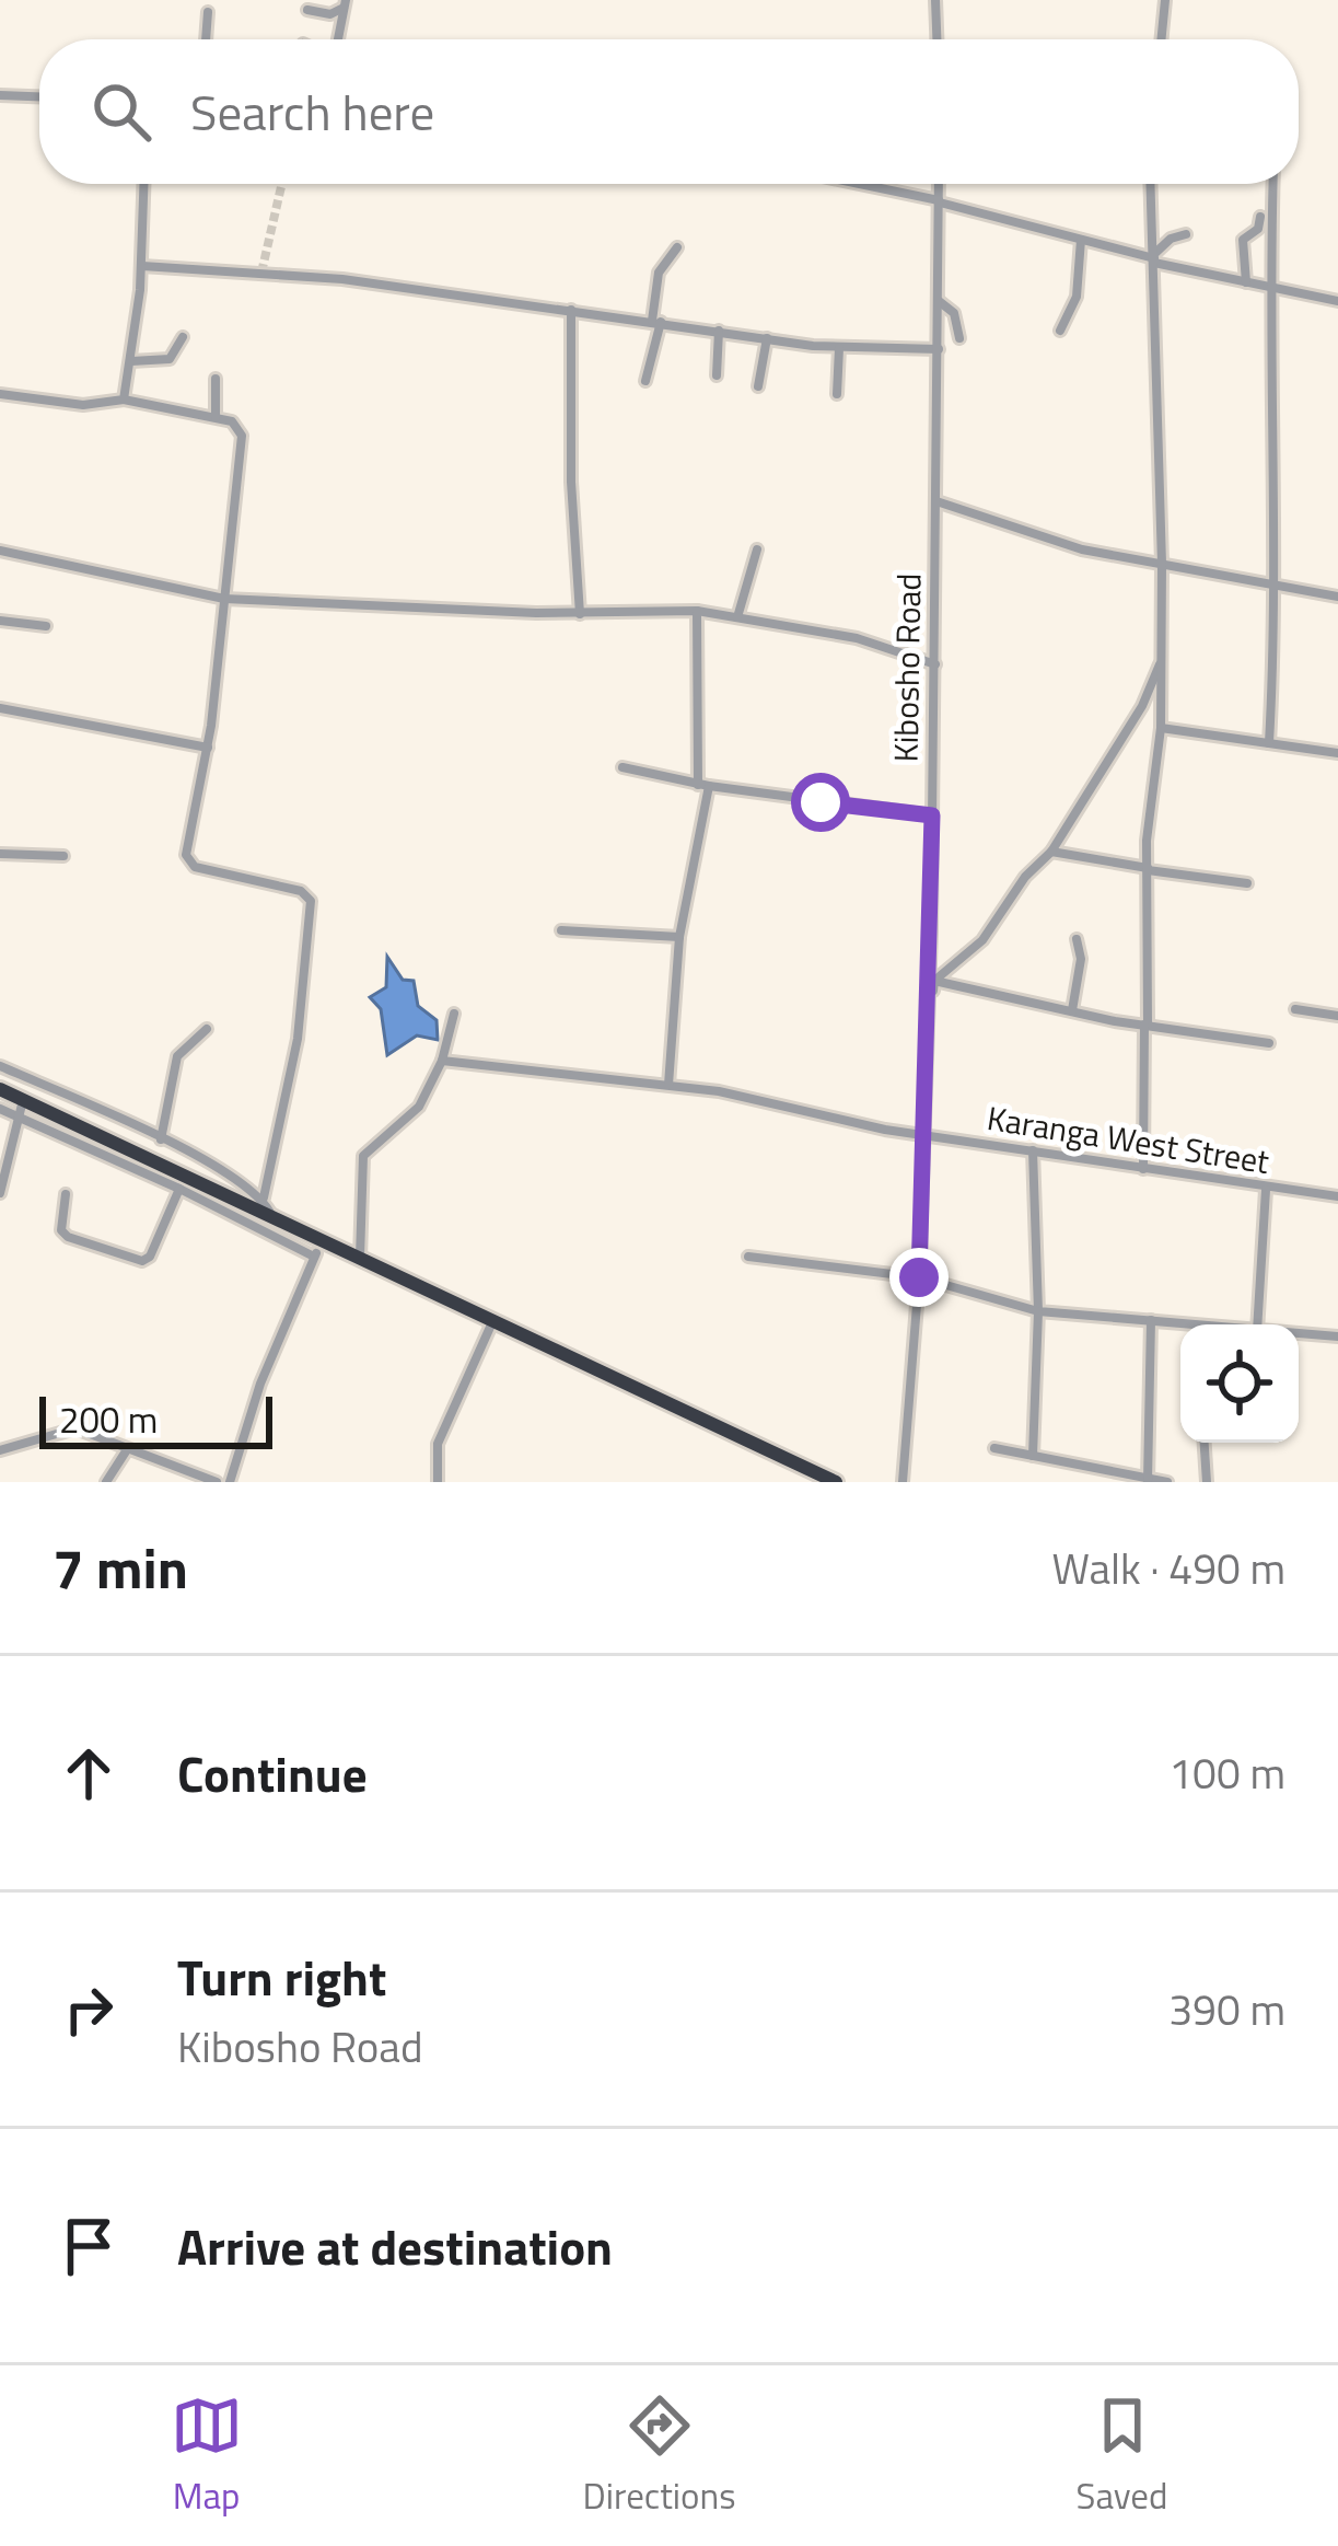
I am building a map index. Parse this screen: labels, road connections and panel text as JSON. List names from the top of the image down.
{
  "streets": {
    "street": ["Kibosho Road", "Karanga West Street"]
  },
  "crossings": [
    ["Kibosho Road", "Karanga West Street"]
  ],
  "scale_bar": "200 m",
  "page": {
    "search": "Search here",
    "scale": "200 m",
    "heading": ["7 min", "Walk · 490 m"],
    "list": [
      ["Continue", "100 m"],
      ["Turn right", "Kibosho Road", "390 m"],
      "Arrive at destination"
    ],
    "nav": ["Map", "Directions", "Saved"]
  }
}
